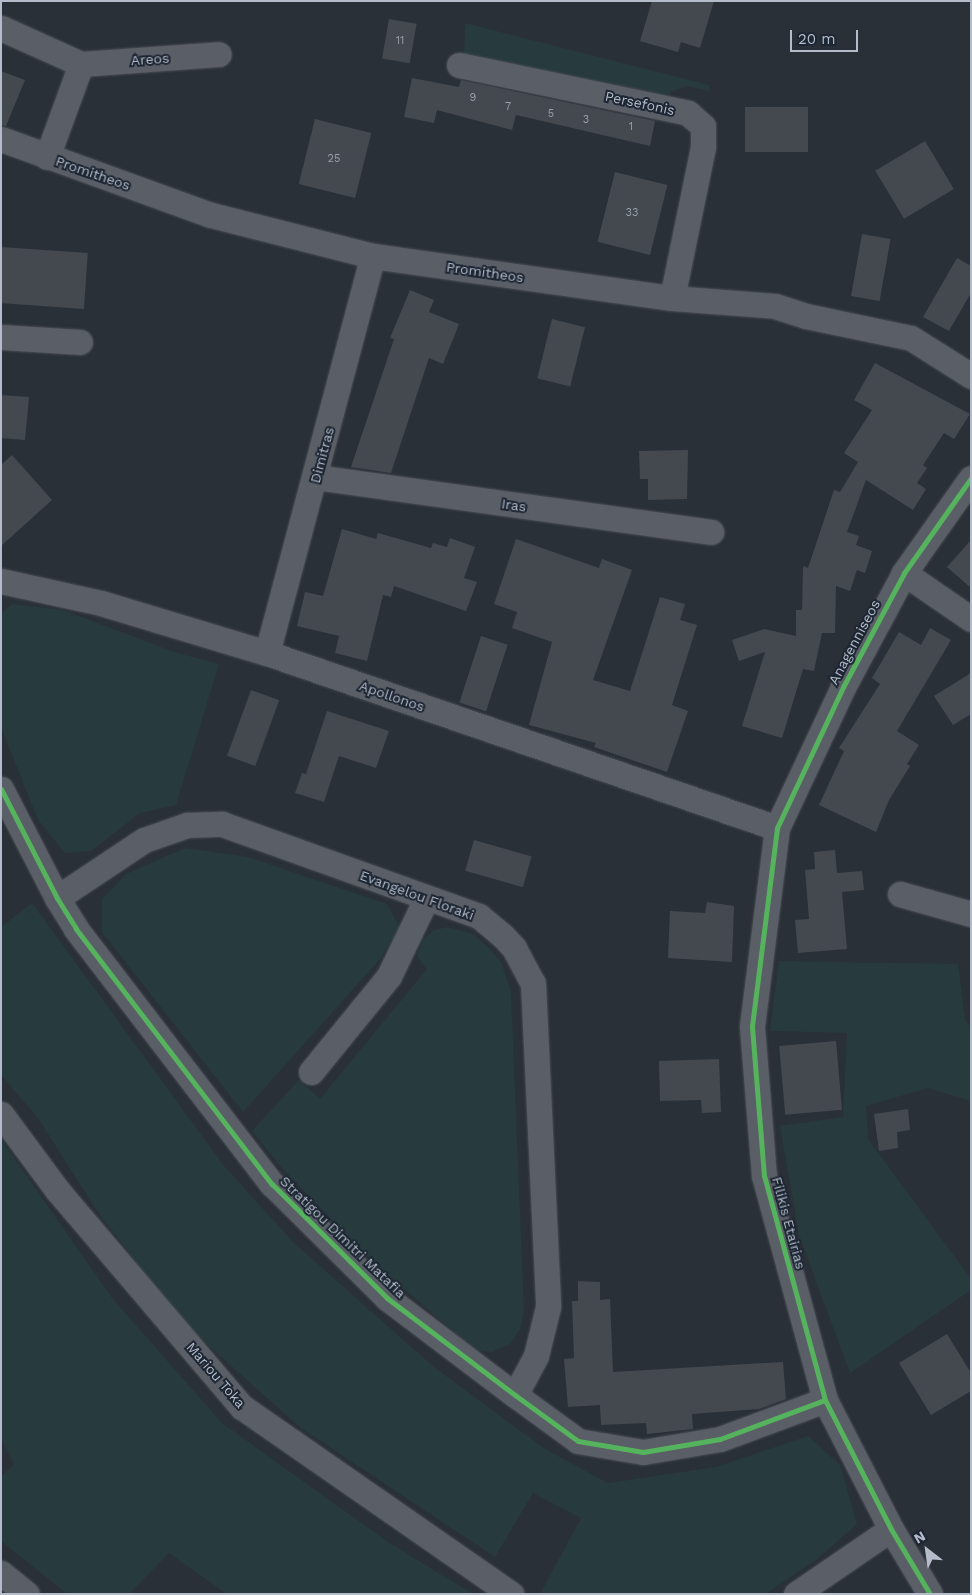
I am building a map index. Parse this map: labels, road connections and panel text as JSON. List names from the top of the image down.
{
  "streets": {
    "street": [
      "Areos",
      "Persefonis",
      "Promitheos",
      "Dimitras",
      "Iras",
      "Anagenniseos",
      "Apollonos",
      "Evangelou Floraki",
      "Filikis Etairias",
      "Stratigou Dimitri Matafia",
      "Mariou Toka"
    ]
  },
  "crossings": [
    ["Persefonis", "Promitheos"],
    ["Promitheos", "Dimitras"],
    ["Dimitras", "Iras"],
    ["Dimitras", "Apollonos"],
    ["Anagenniseos", "Apollonos"],
    ["Anagenniseos", "Filikis Etairias"],
    ["Apollonos", "Filikis Etairias"],
    ["Evangelou Floraki", "Stratigou Dimitri Matafia"],
    ["Filikis Etairias", "Stratigou Dimitri Matafia"]
  ],
  "house_numbers": [
    "11",
    "9",
    "7",
    "5",
    "3",
    "1",
    "25",
    "33"
  ],
  "scale_bar": "20 m",
  "north": "top left"
}
